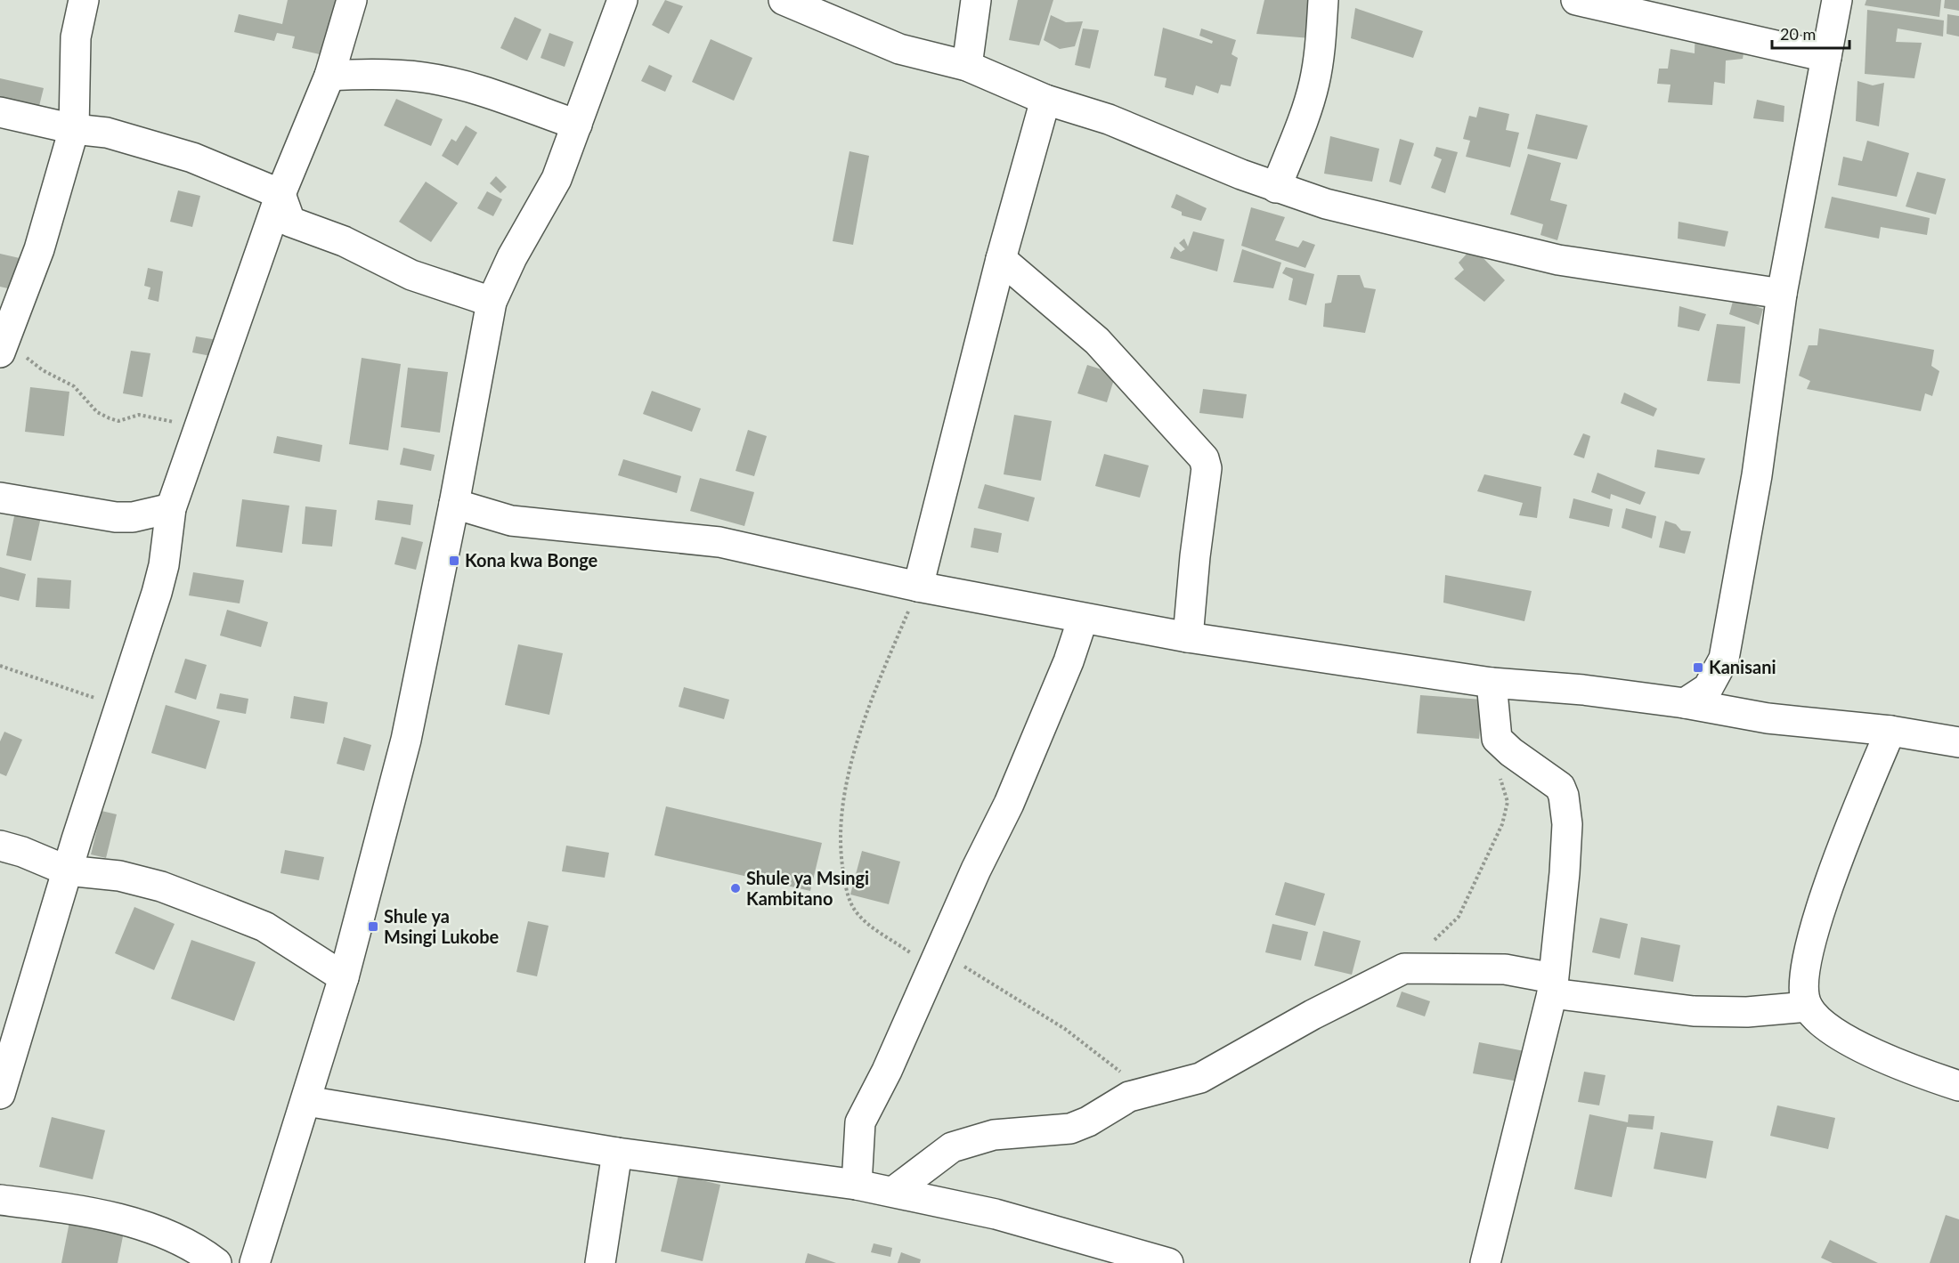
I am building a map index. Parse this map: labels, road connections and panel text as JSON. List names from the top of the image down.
{
  "places": {
    "transit": ["Kona kwa Bonge", "Kanisani", "Shule ya Msingi Lukobe"],
    "other": ["Shule ya Msingi Kambitano"]
  },
  "scale_bar": "20 m"
}
